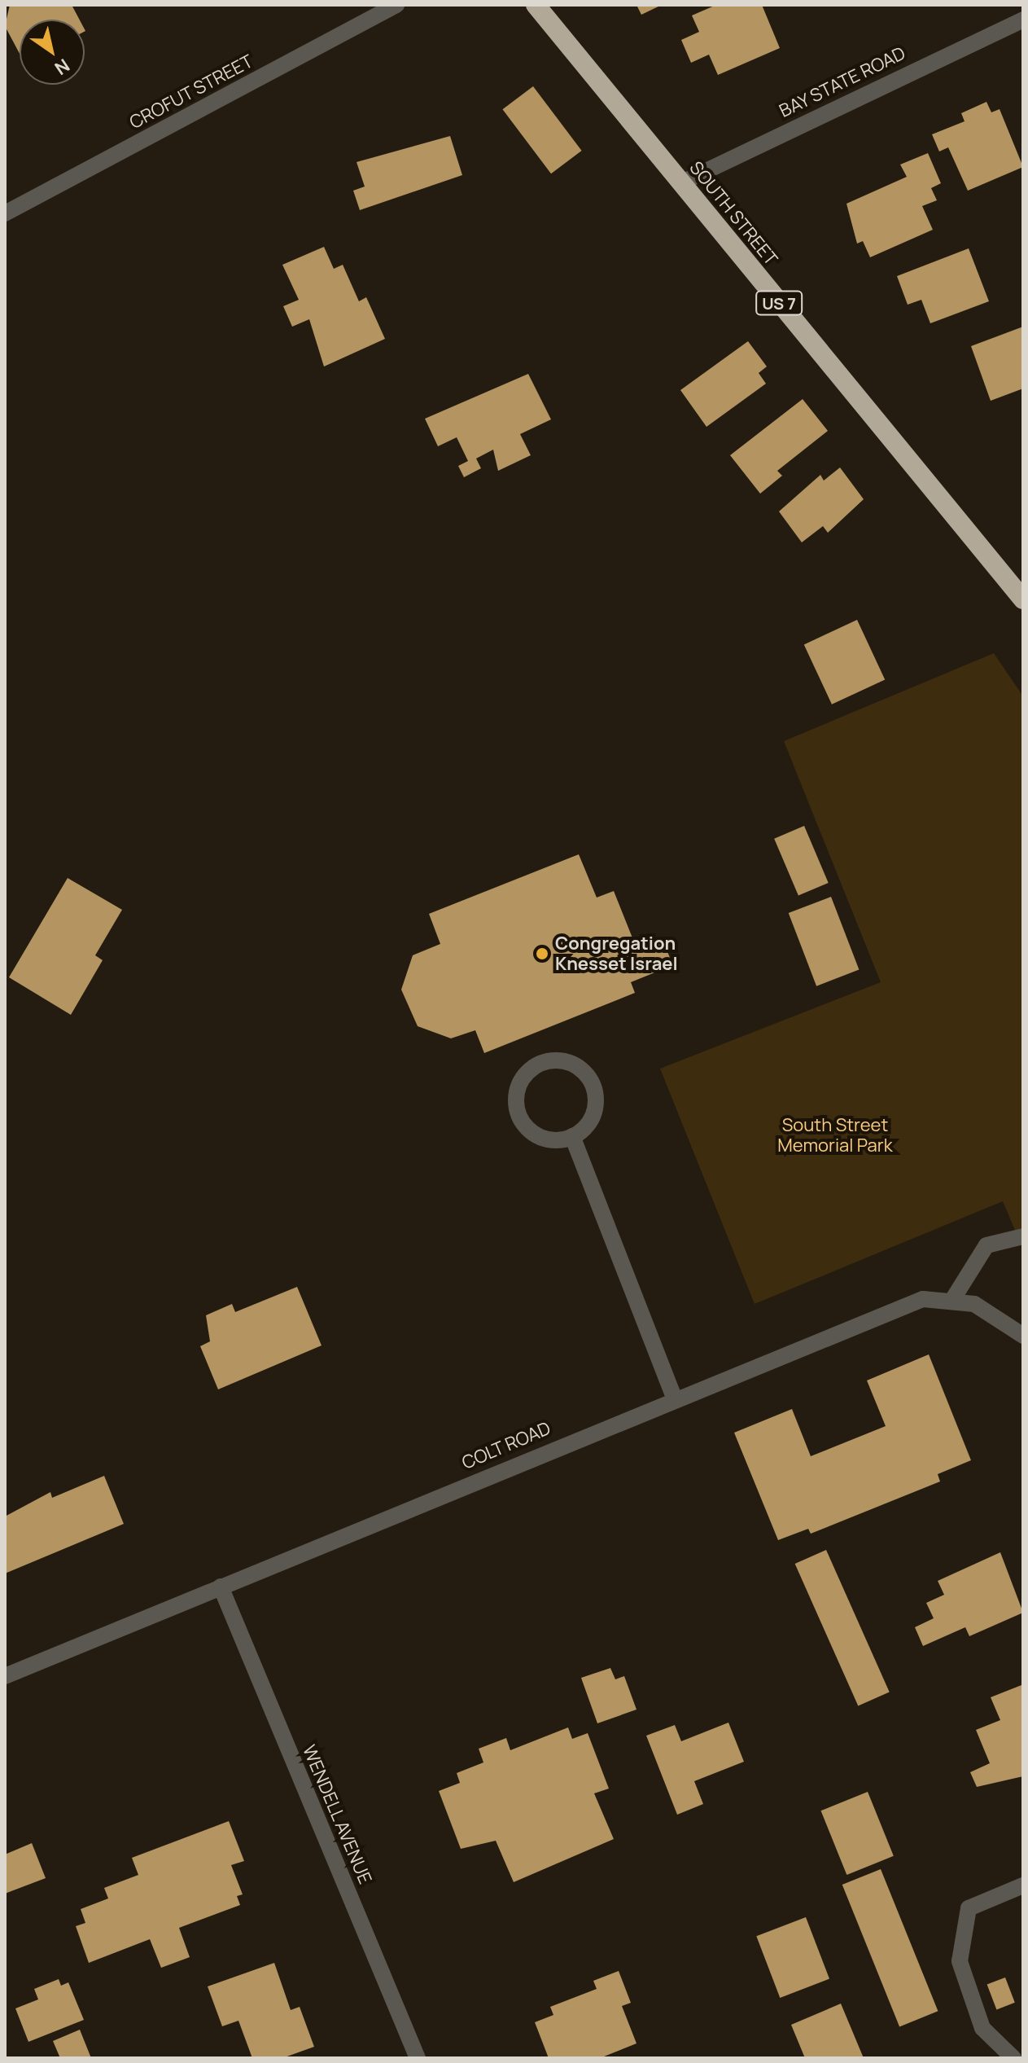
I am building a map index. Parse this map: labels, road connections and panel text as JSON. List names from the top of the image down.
{
  "streets": {
    "highway": ["SOUTH STREET", "US 7"],
    "street": [
      "BAY STATE ROAD",
      "CROFUT STREET",
      "COLT ROAD",
      "WENDELL AVENUE"
    ]
  },
  "crossings": [
    ["BAY STATE ROAD", "SOUTH STREET"],
    ["COLT ROAD", "WENDELL AVENUE"]
  ],
  "parks": ["South Street Memorial Park"],
  "places": ["Congregation Knesset Israel"],
  "north": "bottom right"
}
